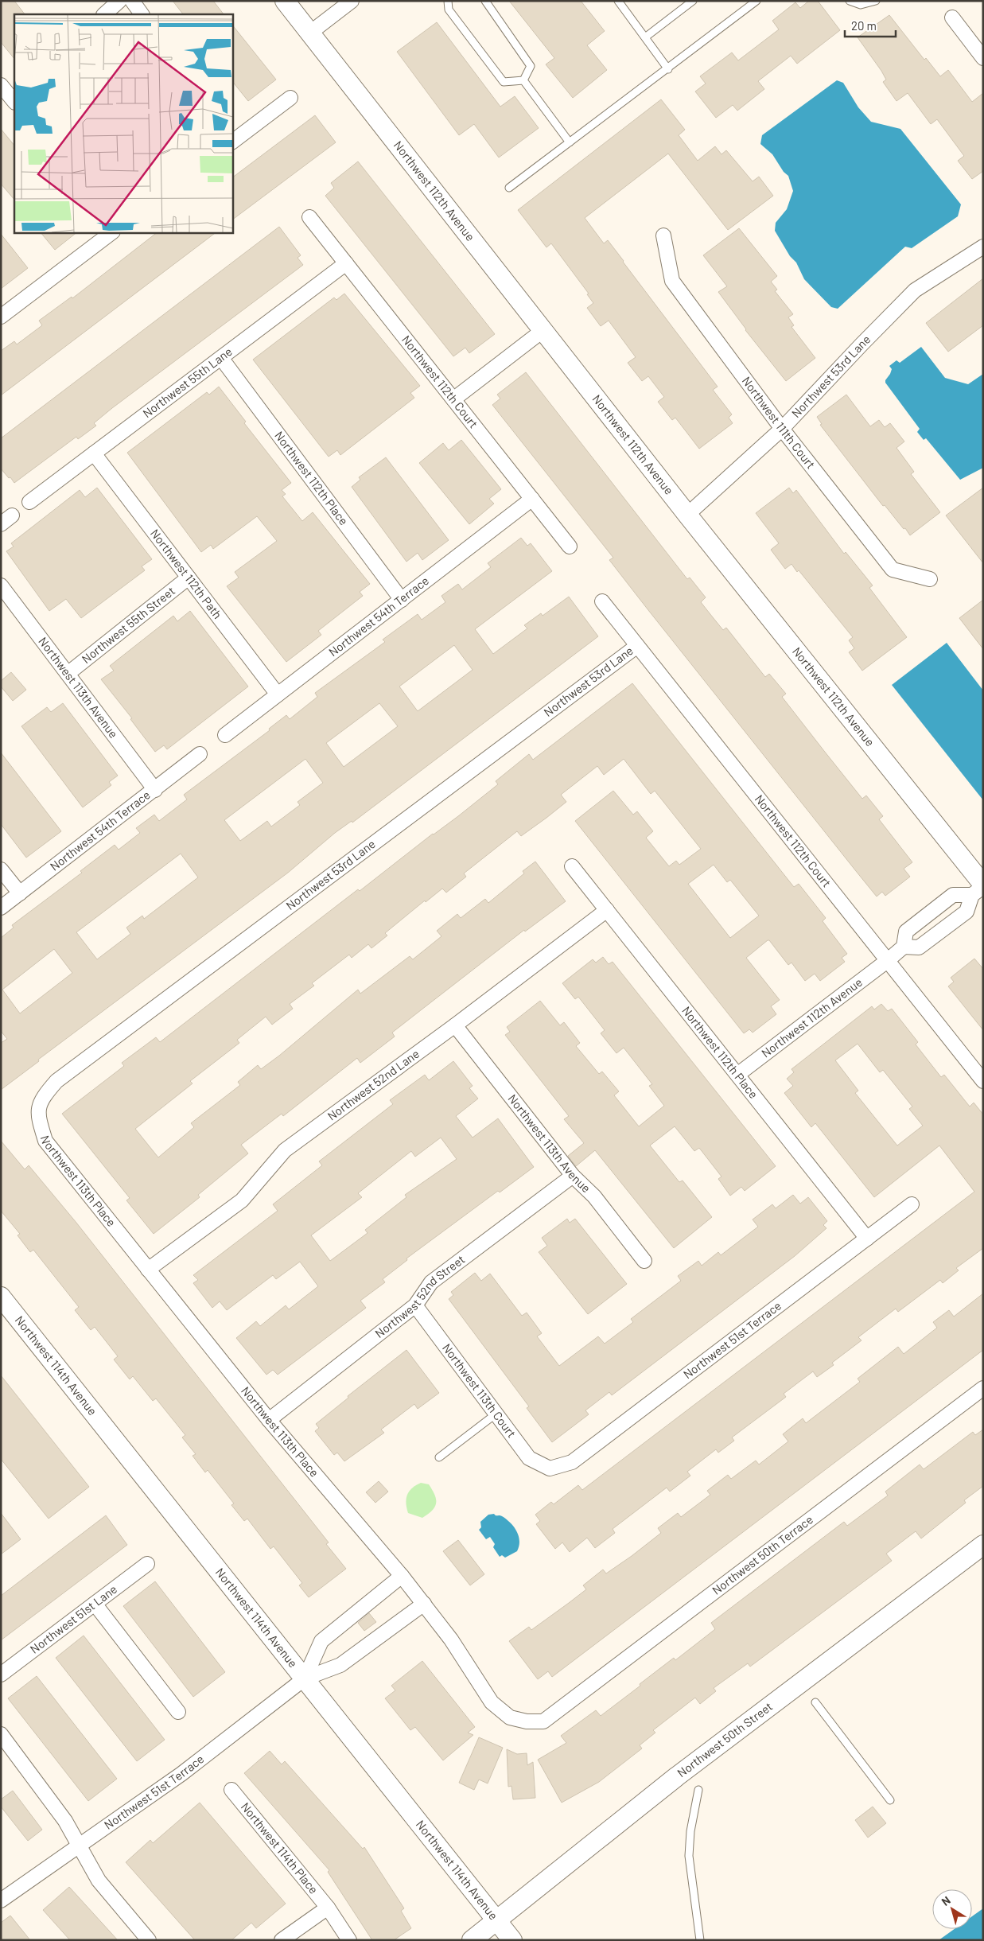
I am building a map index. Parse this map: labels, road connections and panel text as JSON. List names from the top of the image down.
{
  "streets": {
    "street": [
      "Northwest 112th Avenue",
      "Northwest 53rd Lane",
      "Northwest 112th Court",
      "Northwest 55th Lane",
      "Northwest 111th Court",
      "Northwest 112th Place",
      "Northwest 112th Path",
      "Northwest 54th Terrace",
      "Northwest 55th Street",
      "Northwest 113th Avenue",
      "Northwest 52nd Lane",
      "Northwest 113th Place",
      "Northwest 52nd Street",
      "Northwest 51st Terrace",
      "Northwest 114th Avenue",
      "Northwest 113th Court",
      "Northwest 50th Terrace",
      "Northwest 51st Lane",
      "Northwest 50th Street",
      "Northwest 114th Place"
    ]
  },
  "crossings": [
    ["Northwest 112th Avenue", "Northwest 53rd Lane"],
    ["Northwest 112th Avenue", "Northwest 112th Court"],
    ["Northwest 112th Avenue", "Northwest 112th Place"],
    ["Northwest 53rd Lane", "Northwest 112th Court"],
    ["Northwest 53rd Lane", "Northwest 111th Court"],
    ["Northwest 53rd Lane", "Northwest 113th Place"],
    ["Northwest 112th Court", "Northwest 55th Lane"],
    ["Northwest 112th Court", "Northwest 54th Terrace"],
    ["Northwest 55th Lane", "Northwest 112th Place"],
    ["Northwest 55th Lane", "Northwest 112th Path"],
    ["Northwest 112th Place", "Northwest 54th Terrace"],
    ["Northwest 112th Place", "Northwest 52nd Lane"],
    ["Northwest 112th Place", "Northwest 51st Terrace"],
    ["Northwest 112th Path", "Northwest 54th Terrace"],
    ["Northwest 112th Path", "Northwest 55th Street"],
    ["Northwest 54th Terrace", "Northwest 113th Avenue"],
    ["Northwest 55th Street", "Northwest 113th Avenue"],
    ["Northwest 113th Avenue", "Northwest 52nd Lane"],
    ["Northwest 113th Avenue", "Northwest 52nd Street"],
    ["Northwest 52nd Lane", "Northwest 113th Place"],
    ["Northwest 113th Place", "Northwest 52nd Street"],
    ["Northwest 113th Place", "Northwest 51st Terrace"],
    ["Northwest 113th Place", "Northwest 50th Terrace"],
    ["Northwest 52nd Street", "Northwest 113th Court"],
    ["Northwest 51st Terrace", "Northwest 114th Avenue"],
    ["Northwest 51st Terrace", "Northwest 113th Court"],
    ["Northwest 114th Avenue", "Northwest 50th Street"]
  ],
  "scale_bar": "20 m",
  "north": "top left"
}
